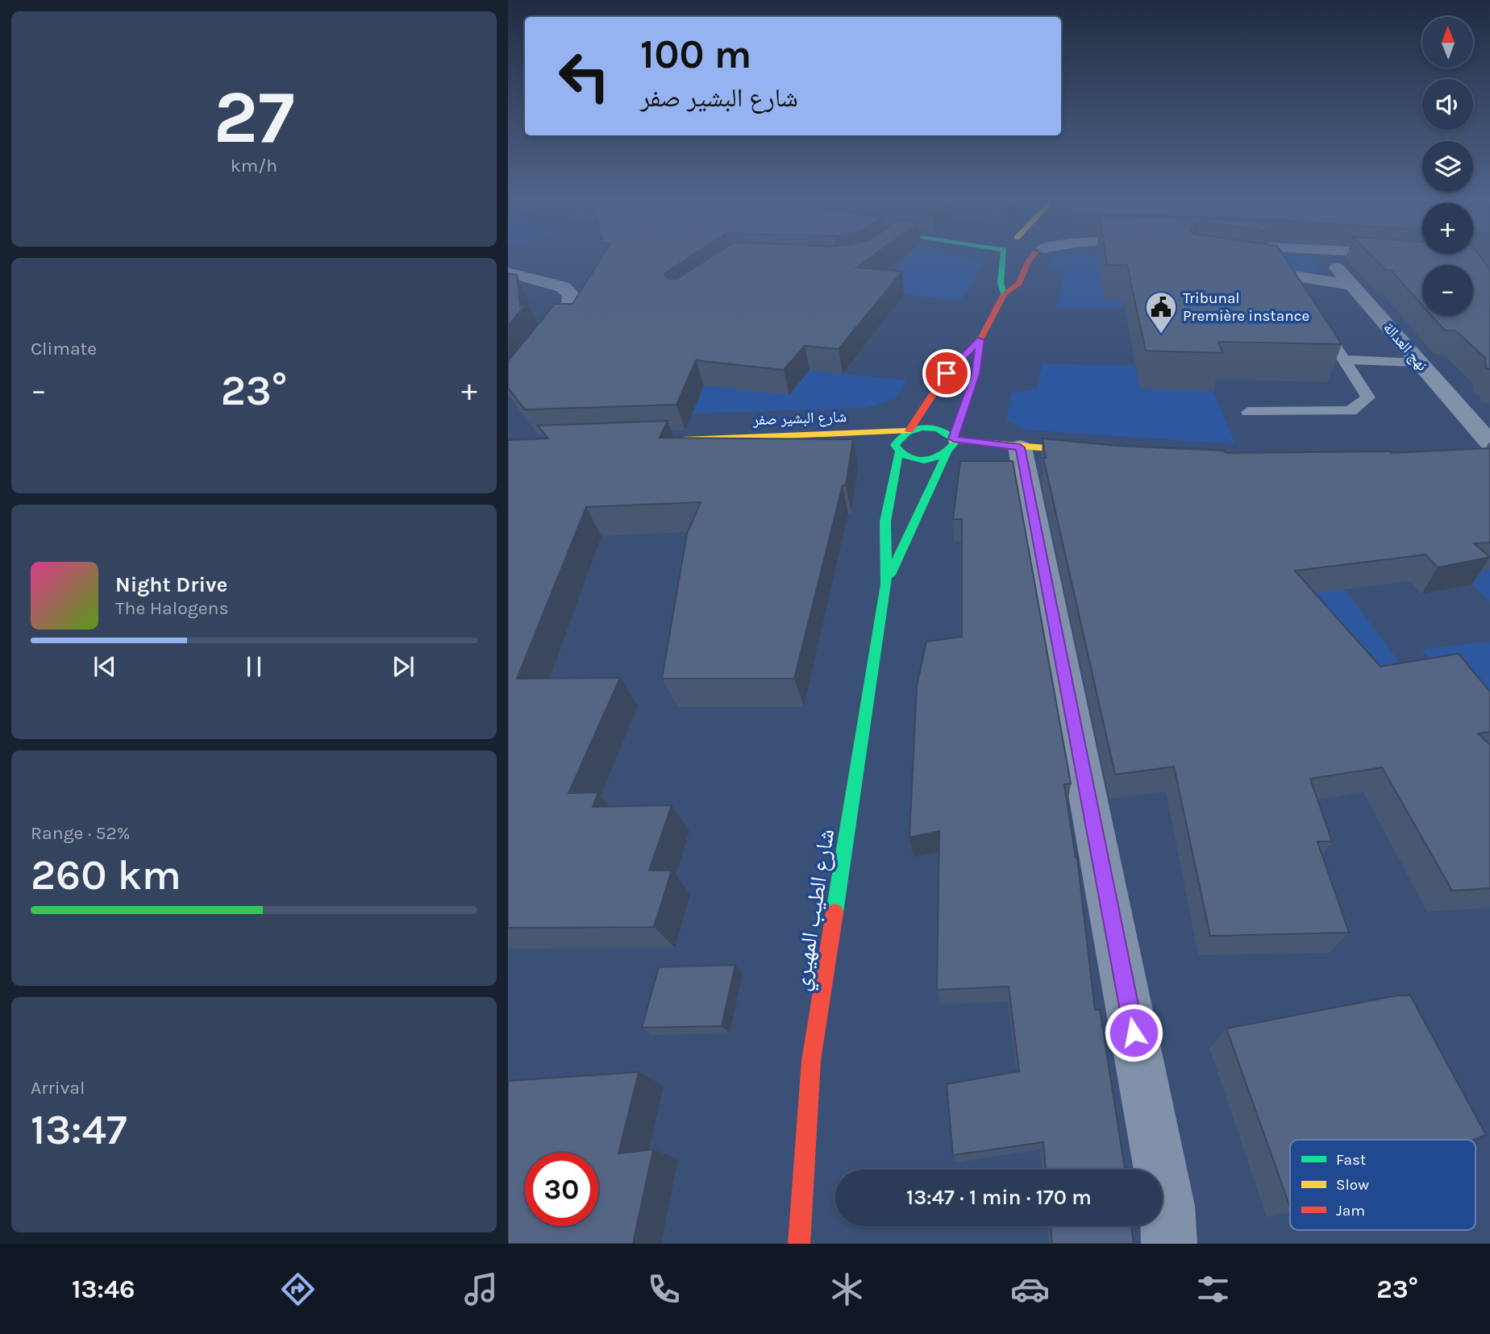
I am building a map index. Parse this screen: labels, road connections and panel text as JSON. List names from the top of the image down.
{
  "streets": {
    "street": ["نهج العدالة", "شارع البشير صفر", "شارع الطيب المهيري"]
  },
  "crossings": [
    ["شارع البشير صفر", "شارع الطيب المهيري"]
  ],
  "places": {
    "public building": ["Tribunal Première instance"]
  },
  "legend": ["Fast", "Slow", "Jam"],
  "north": "top",
  "page": {
    "tile": [
      ["27", "km/h"],
      "Climate",
      ["Range · 52%", "260 km"],
      ["Arrival", "13:47"]
    ],
    "map_buttons": ["+", "−"],
    "turn": ["100 m", "شارع البشير صفر"],
    "heat": ["−", "23°", "+"],
    "song": ["Night Drive", "The Halogens"],
    "limit": "30",
    "trip": "13:47 · 1 min · 170 m",
    "tabs": ["13:46", "23°"]
  }
}
